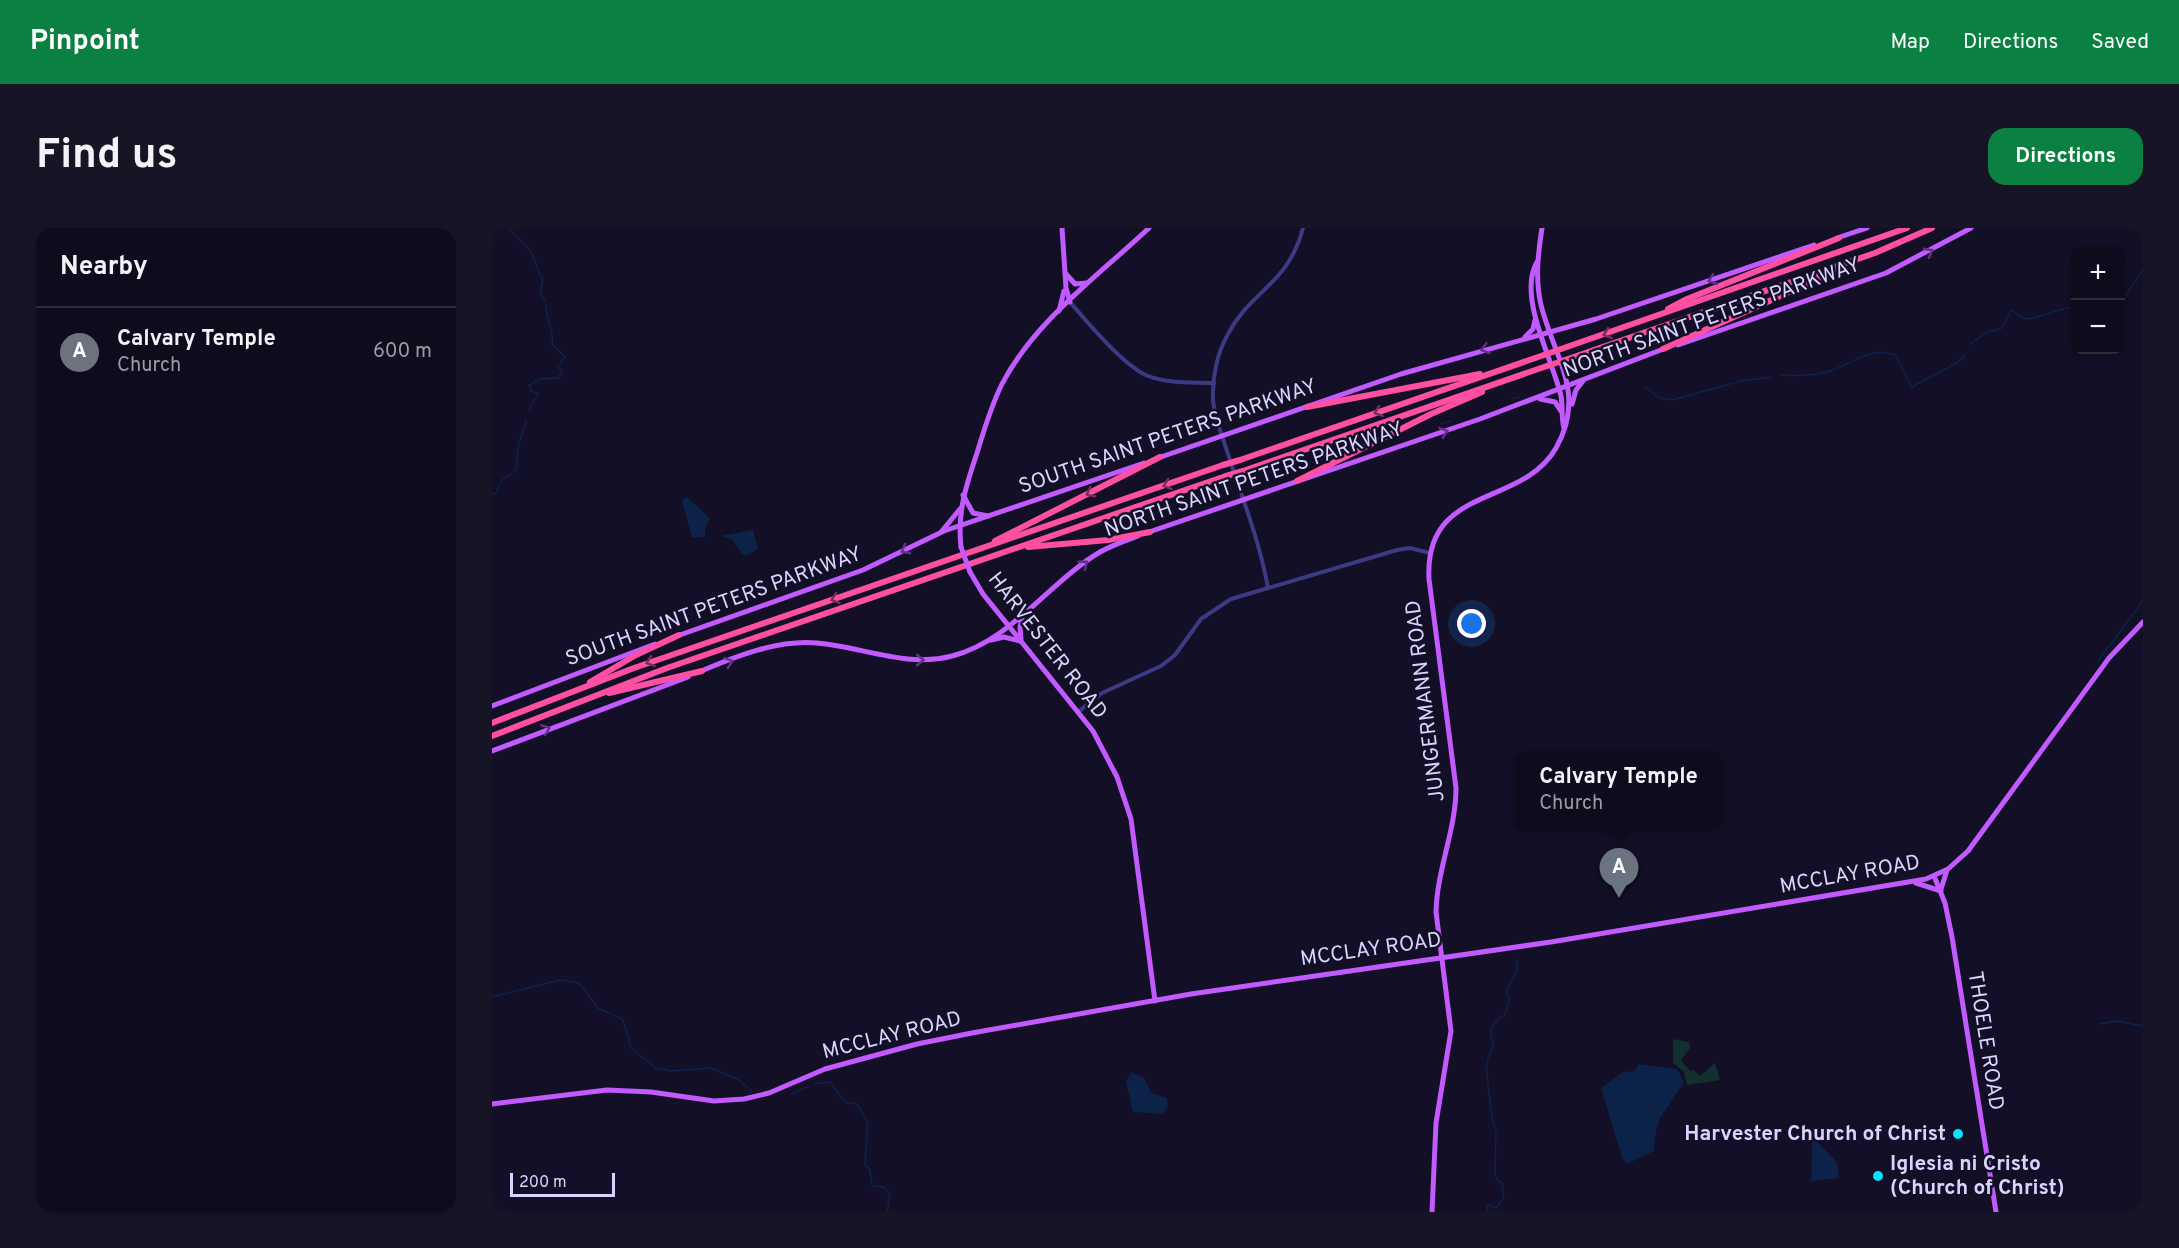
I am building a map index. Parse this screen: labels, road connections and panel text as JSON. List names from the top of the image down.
{
  "streets": {
    "main road": [
      "NORTH SAINT PETERS PARKWAY",
      "SOUTH SAINT PETERS PARKWAY",
      "HARVESTER ROAD",
      "JUNGERMANN ROAD",
      "MCCLAY ROAD",
      "THOELE ROAD"
    ]
  },
  "crossings": [
    ["NORTH SAINT PETERS PARKWAY", "HARVESTER ROAD"],
    ["NORTH SAINT PETERS PARKWAY", "JUNGERMANN ROAD"],
    ["SOUTH SAINT PETERS PARKWAY", "HARVESTER ROAD"],
    ["SOUTH SAINT PETERS PARKWAY", "JUNGERMANN ROAD"],
    ["HARVESTER ROAD", "MCCLAY ROAD"],
    ["JUNGERMANN ROAD", "MCCLAY ROAD"],
    ["MCCLAY ROAD", "THOELE ROAD"]
  ],
  "one_way": ["NORTH SAINT PETERS PARKWAY", "SOUTH SAINT PETERS PARKWAY"],
  "places": ["Harvester Church of Christ", "Iglesia ni Cristo (Church of Christ)"],
  "scale_bar": "200 m",
  "page": {
    "header": "Pinpoint",
    "nav": ["Map", "Directions", "Saved"],
    "buttons": "Directions",
    "title": "Find us",
    "heading": "Nearby",
    "map_buttons": ["+", "−"],
    "list": [
      {
        "mark": "A",
        "name": "Calvary Temple",
        "note": "Church",
        "value": "600 m"
      }
    ],
    "popup": ["Calvary Temple", "Church"],
    "pins": "A",
    "scale": "200 m"
  }
}
